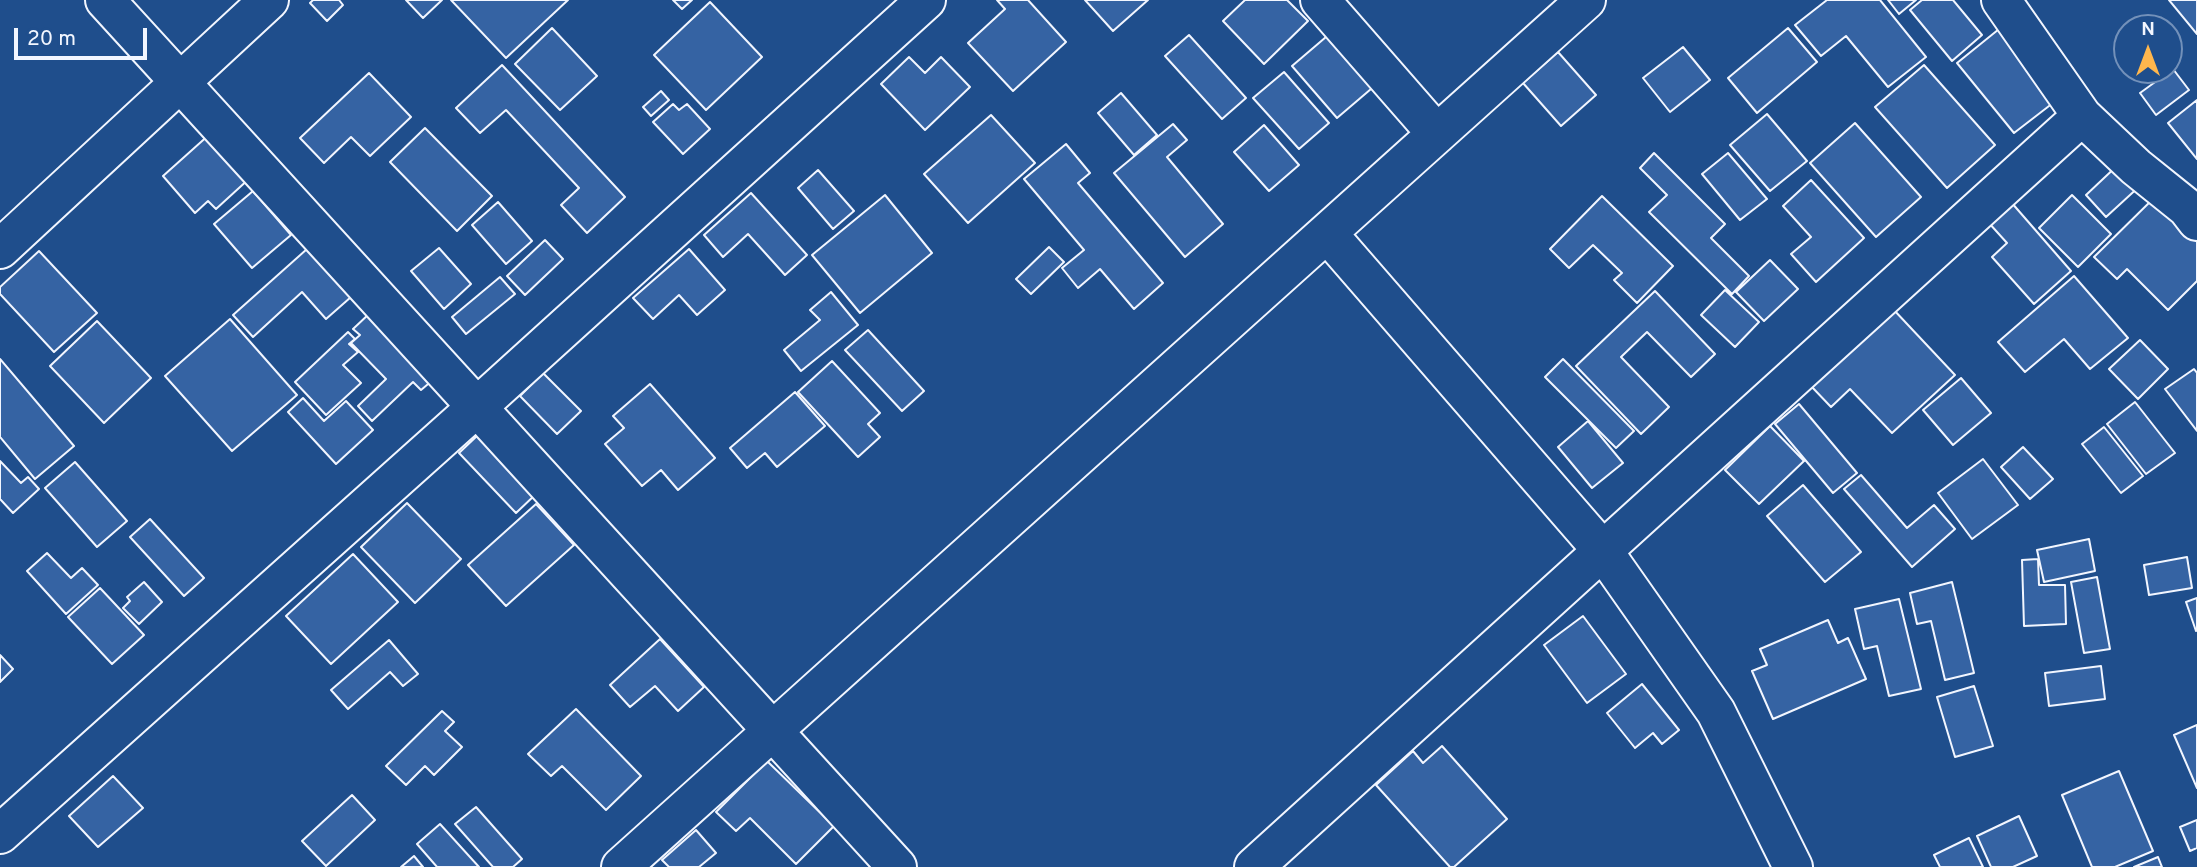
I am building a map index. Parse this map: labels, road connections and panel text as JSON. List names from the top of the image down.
{
  "scale_bar": "20 m",
  "north": "top"
}
